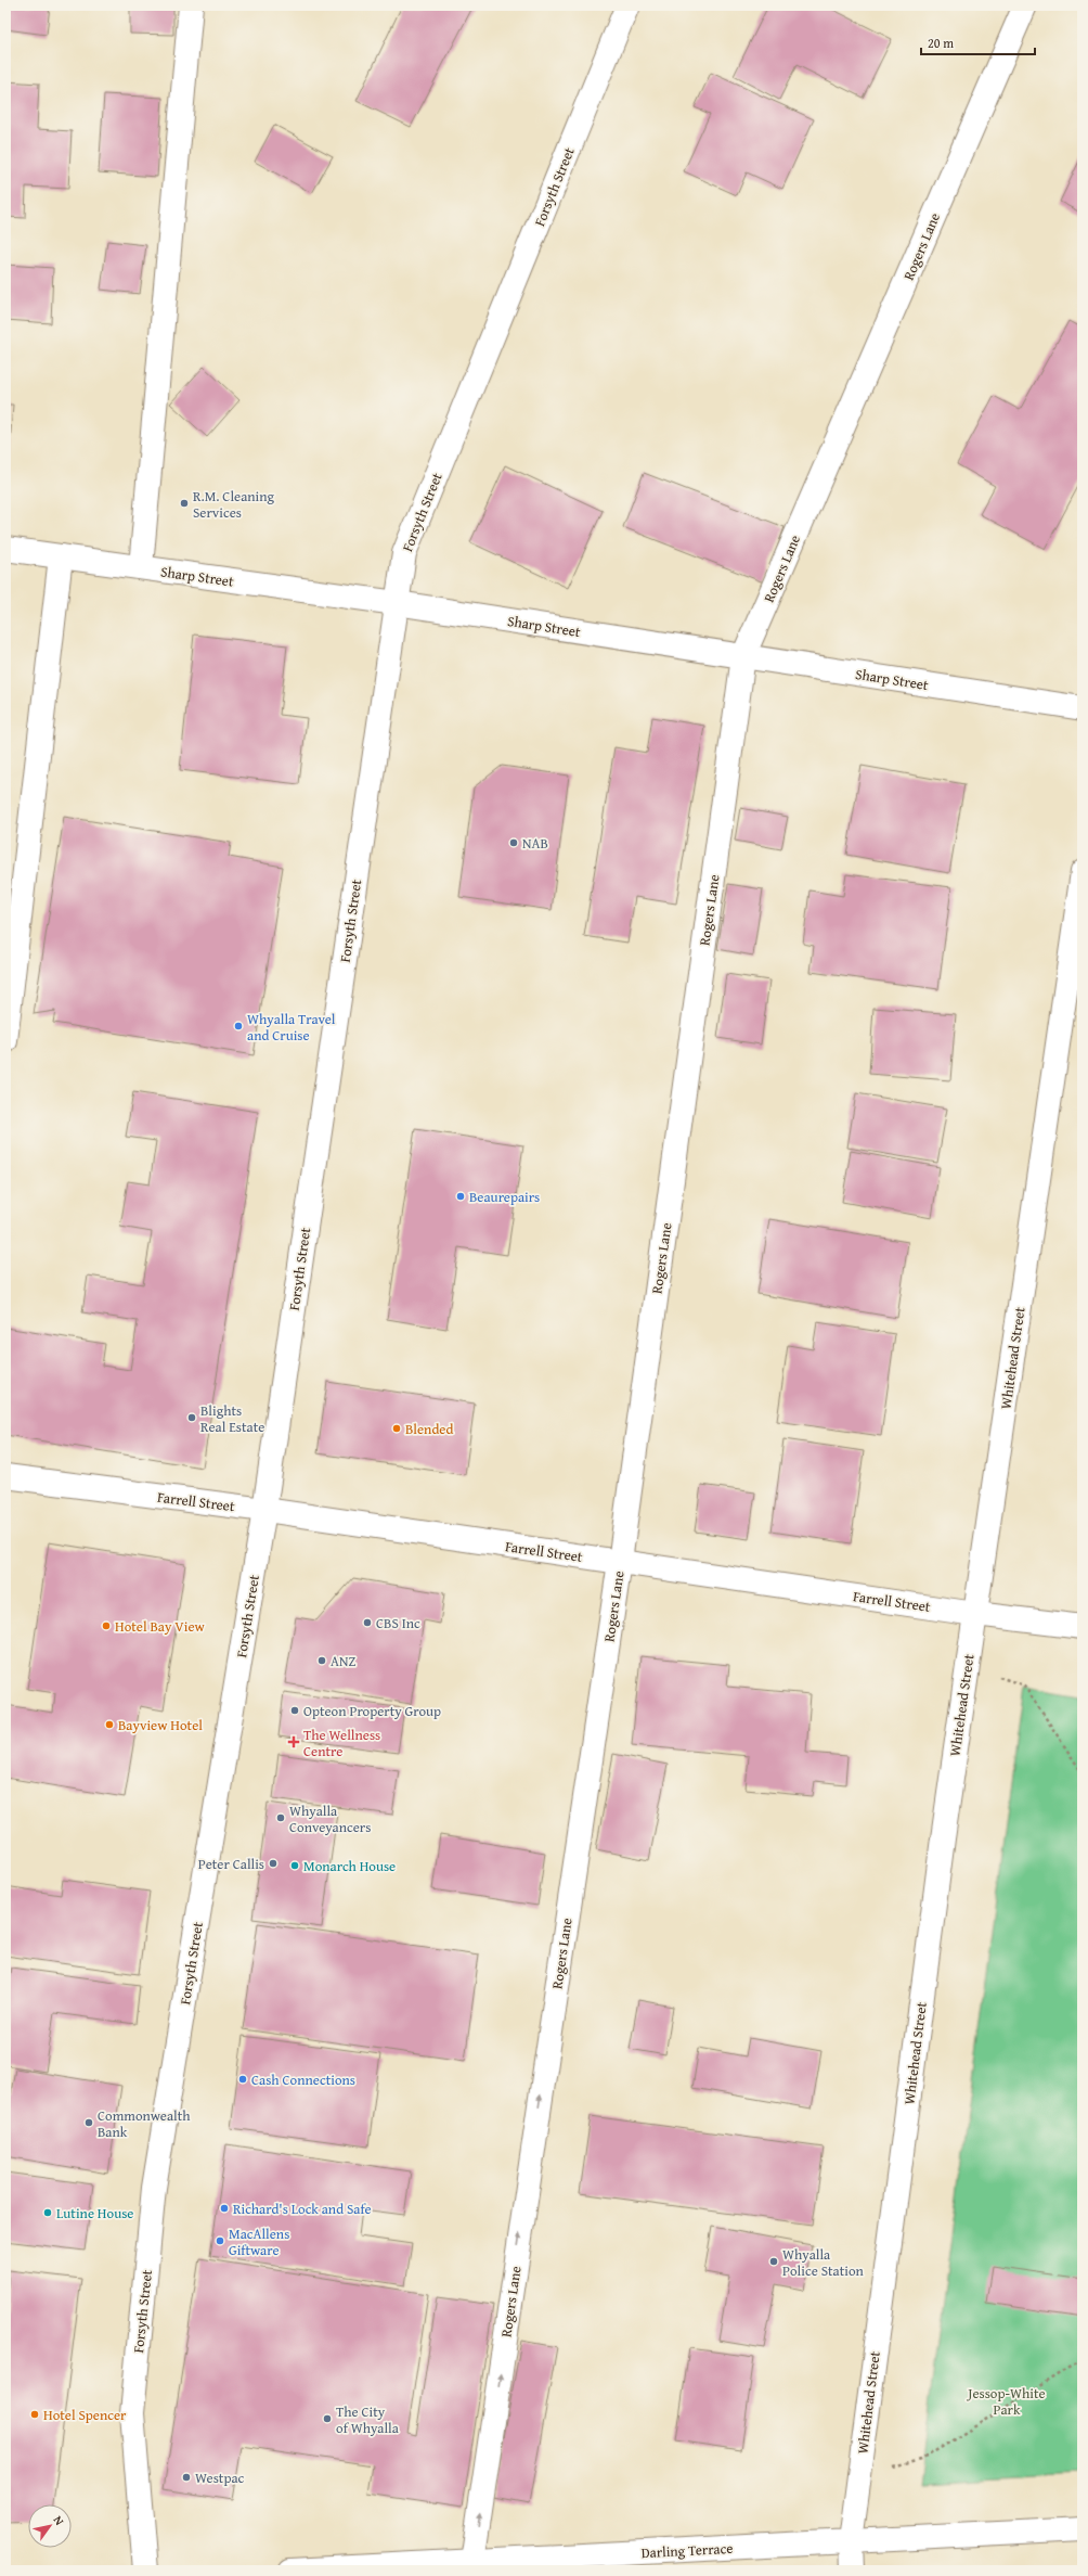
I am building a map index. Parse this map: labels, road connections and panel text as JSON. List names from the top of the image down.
{
  "streets": {
    "street": [
      "Forsyth Street",
      "Rogers Lane",
      "Sharp Street",
      "Whitehead Street",
      "Farrell Street",
      "Darling Terrace"
    ]
  },
  "crossings": [
    ["Forsyth Street", "Sharp Street"],
    ["Forsyth Street", "Farrell Street"],
    ["Rogers Lane", "Sharp Street"],
    ["Rogers Lane", "Farrell Street"],
    ["Rogers Lane", "Darling Terrace"],
    ["Whitehead Street", "Farrell Street"],
    ["Whitehead Street", "Darling Terrace"]
  ],
  "one_way": ["Rogers Lane"],
  "parks": ["Jessop-White Park"],
  "places": {
    "other": [
      "R.M. Cleaning Services",
      "NAB",
      "Whyalla Travel and Cruise",
      "Beaurepairs",
      "Blights Real Estate",
      "Blended",
      "CBS Inc",
      "Hotel Bay View",
      "ANZ",
      "Opteon Property Group",
      "Bayview Hotel",
      "Whyalla Conveyancers",
      "Peter Callis",
      "Monarch House",
      "Cash Connections",
      "Commonwealth Bank",
      "Richard's Lock and Safe",
      "Lutine House",
      "MacAllens Giftware",
      "Whyalla Police Station",
      "Hotel Spencer",
      "The City of Whyalla",
      "Westpac"
    ],
    "health": ["The Wellness Centre"]
  },
  "scale_bar": "20 m",
  "north": "top right"
}
